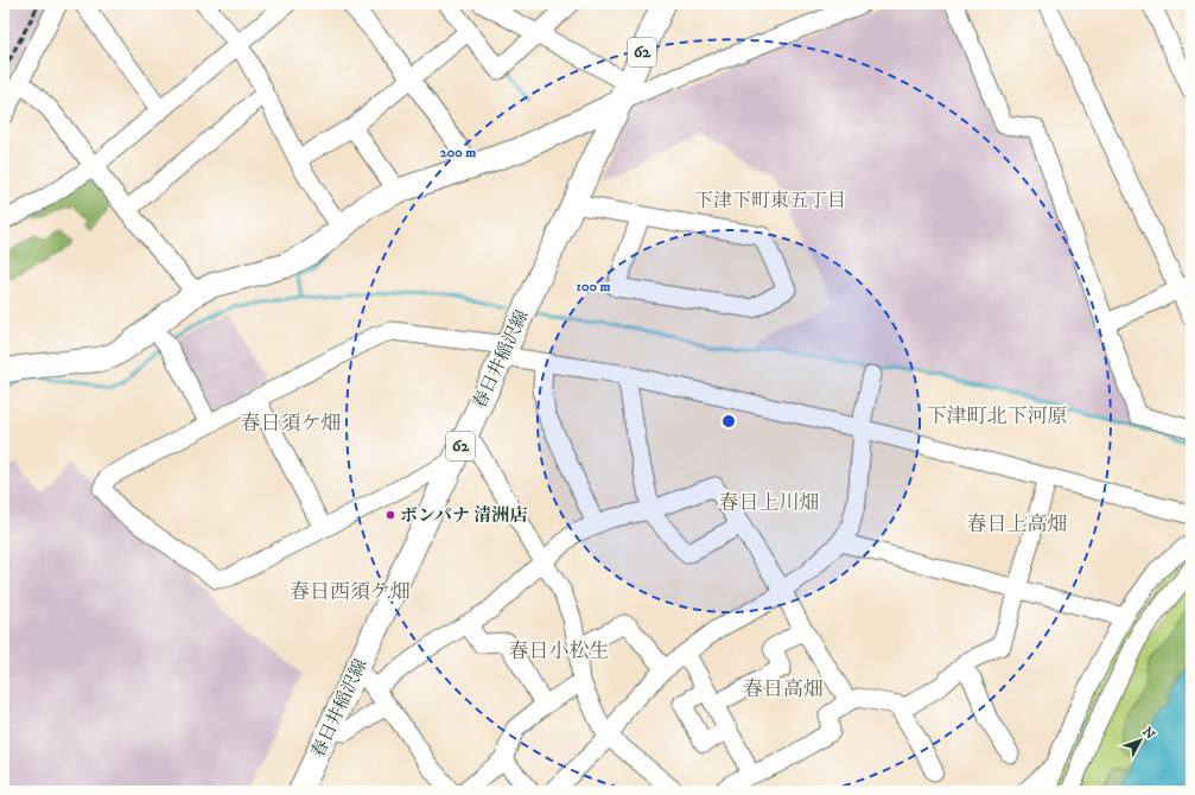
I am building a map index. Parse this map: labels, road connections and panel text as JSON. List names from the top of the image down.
{
  "streets": {
    "main road": ["62", "春日井稲沢線"]
  },
  "districts": [
    "下津下町東五丁目",
    "下津町北下河原",
    "春日須ケ畑",
    "春日上川畑",
    "春日上高畑",
    "春日西須ケ畑",
    "春日小松生",
    "春日高畑"
  ],
  "places": ["ボンパナ 清洲店"],
  "north": "top right",
  "rings": ["200 m", "100 m"]
}
